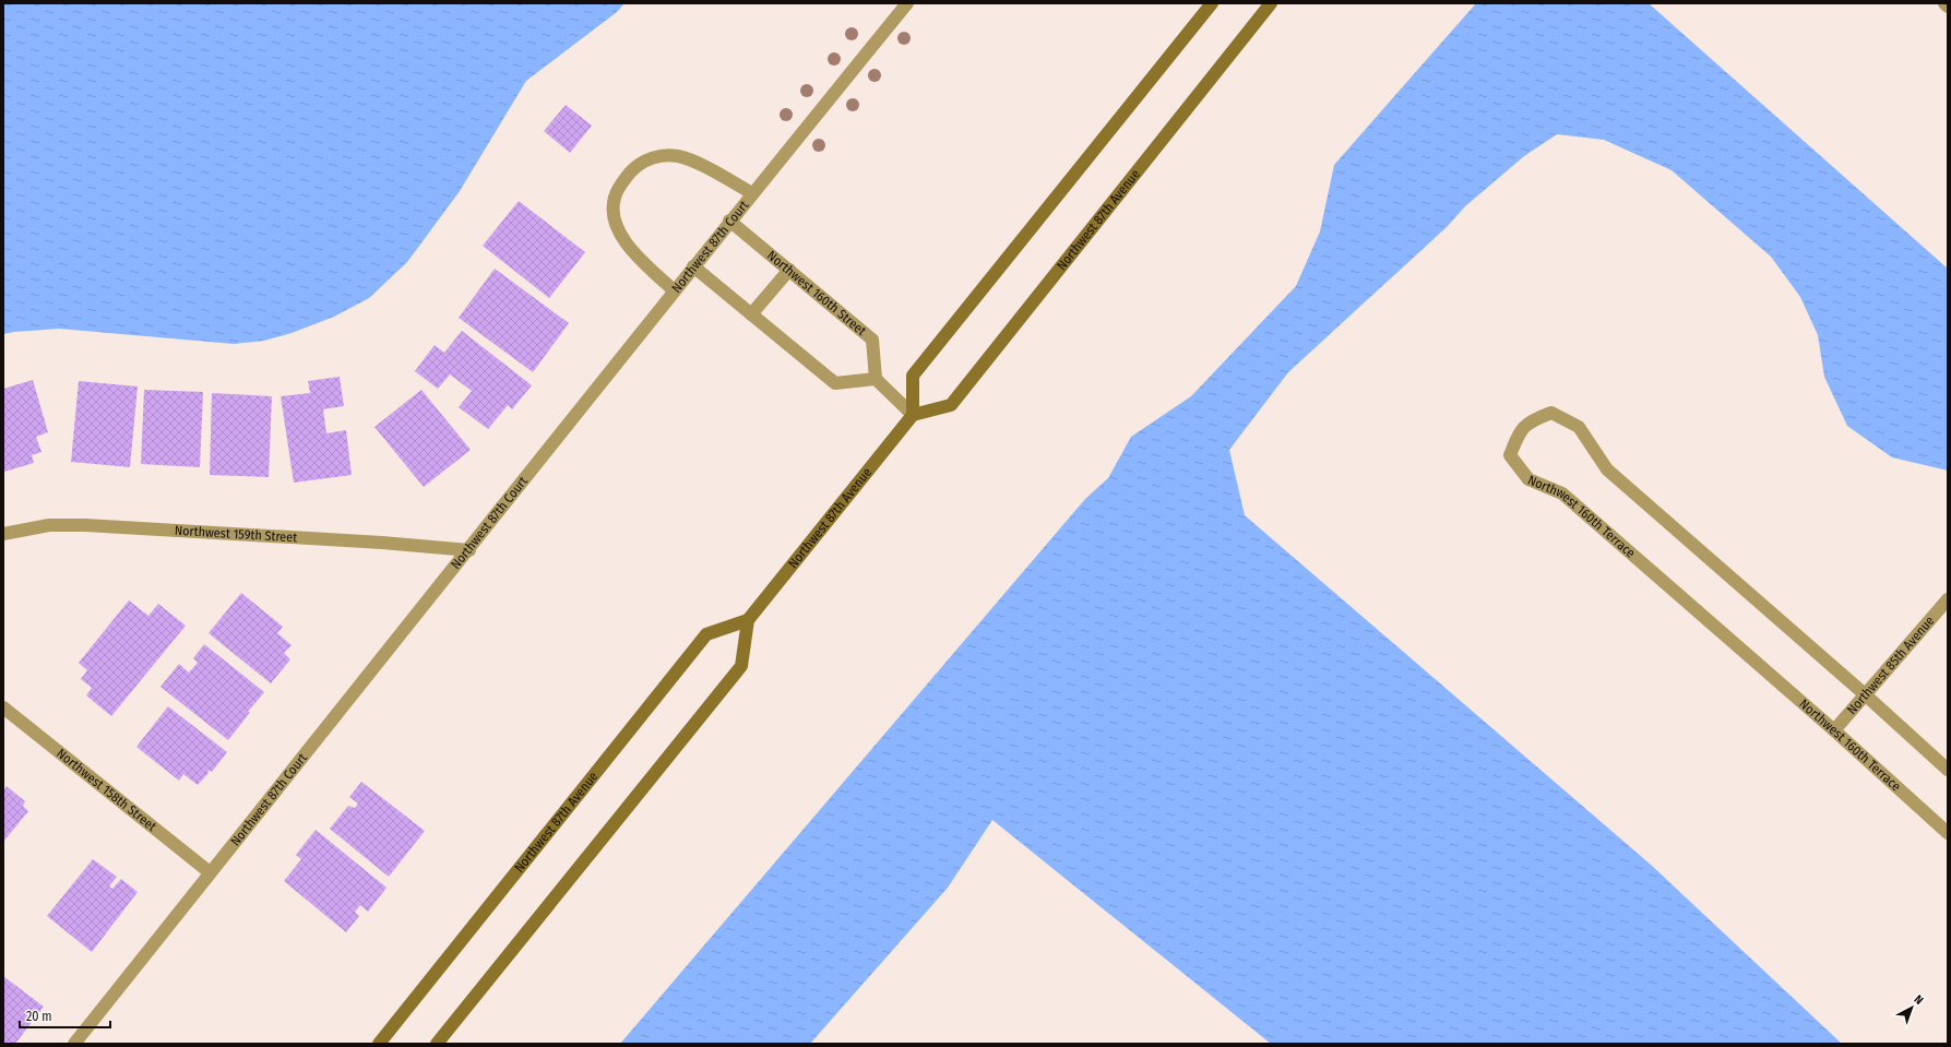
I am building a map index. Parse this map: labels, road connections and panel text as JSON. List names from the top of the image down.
{
  "streets": {
    "street": [
      "Northwest 87th Avenue",
      "Northwest 87th Court",
      "Northwest 160th Street",
      "Northwest 160th Terrace",
      "Northwest 159th Street",
      "Northwest 85th Avenue",
      "Northwest 158th Street"
    ]
  },
  "crossings": [
    ["Northwest 87th Court", "Northwest 160th Street"],
    ["Northwest 87th Court", "Northwest 159th Street"],
    ["Northwest 87th Court", "Northwest 158th Street"],
    ["Northwest 160th Terrace", "Northwest 85th Avenue"]
  ],
  "scale_bar": "20 m",
  "north": "top right"
}
